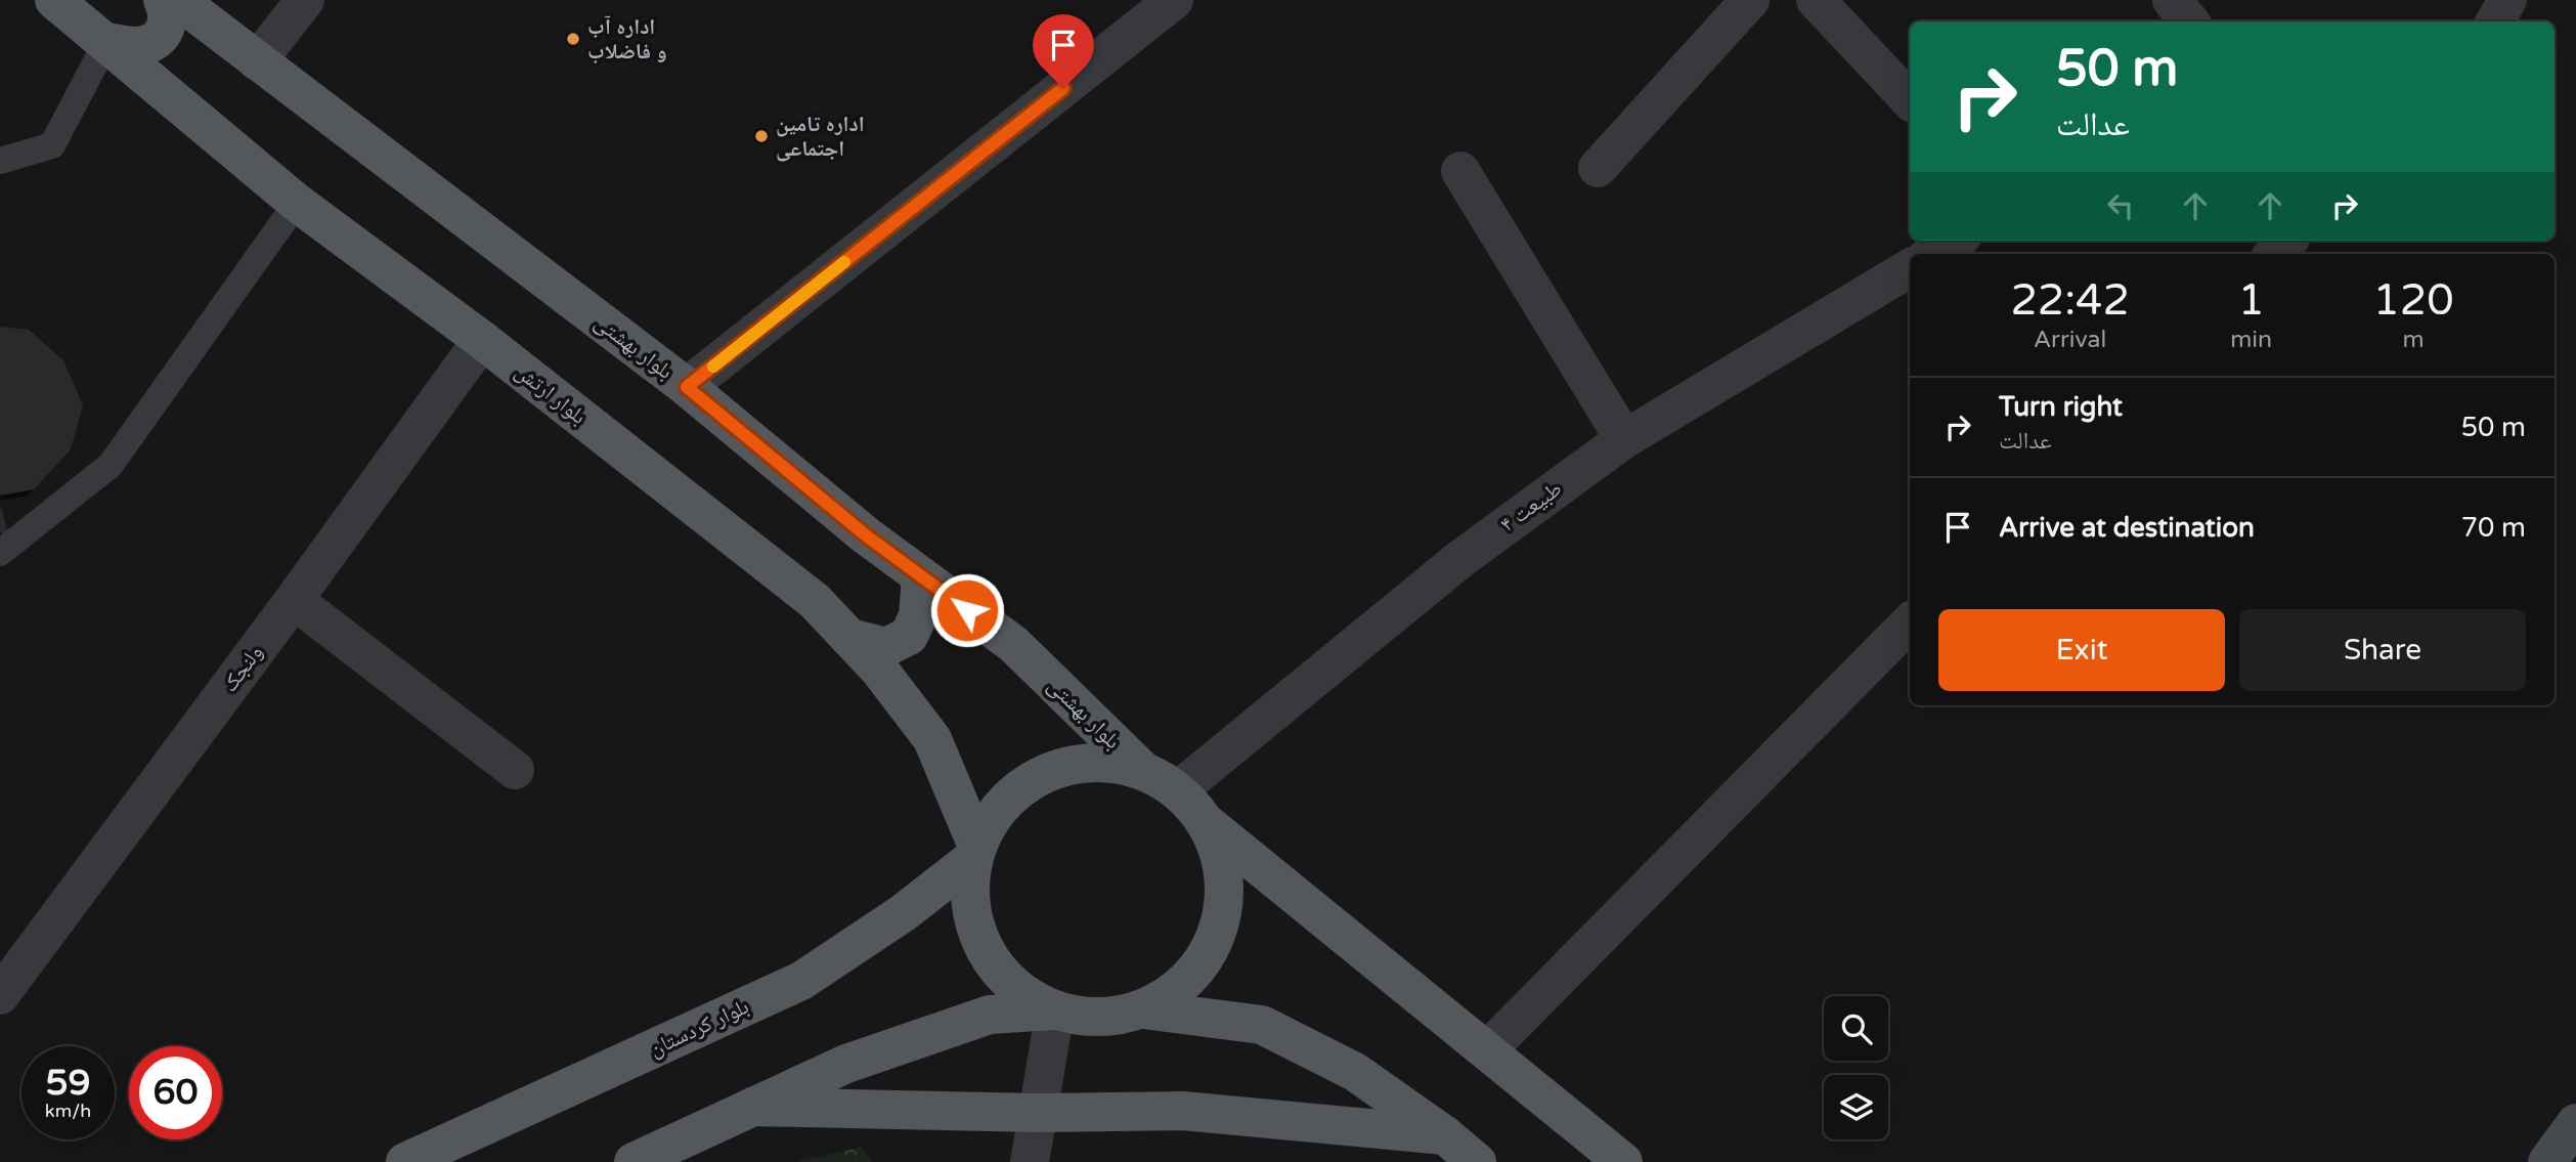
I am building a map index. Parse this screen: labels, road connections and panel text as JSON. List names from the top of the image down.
{
  "streets": {
    "main road": ["بلوار بهشتی", "بلوار ارتش", "بلوار کردستان"],
    "street": ["طبیعت ۴", "ولنجک"]
  },
  "crossings": [
    ["بلوار بهشتی", "بلوار ارتش"],
    ["بلوار بهشتی", "طبیعت ۴"],
    ["بلوار بهشتی", "بلوار کردستان"],
    ["بلوار ارتش", "طبیعت ۴"],
    ["بلوار ارتش", "ولنجک"],
    ["بلوار ارتش", "بلوار کردستان"],
    ["طبیعت ۴", "بلوار کردستان"]
  ],
  "places": ["اداره آب و فاضلاب", "اداره تامین اجتماعی"],
  "page": {
    "turn": ["50 m", "عدالت"],
    "eta": [
      "22:42",
      "Arrival",
      "1",
      "min",
      "120",
      "m"
    ],
    "list": [
      {
        "name": "Turn right",
        "note": "عدالت",
        "value": "50 m"
      },
      {
        "name": "Arrive at destination",
        "value": "70 m"
      }
    ],
    "buttons": ["Exit", "Share"],
    "speed": "59 km/h",
    "limit": "60"
  }
}
